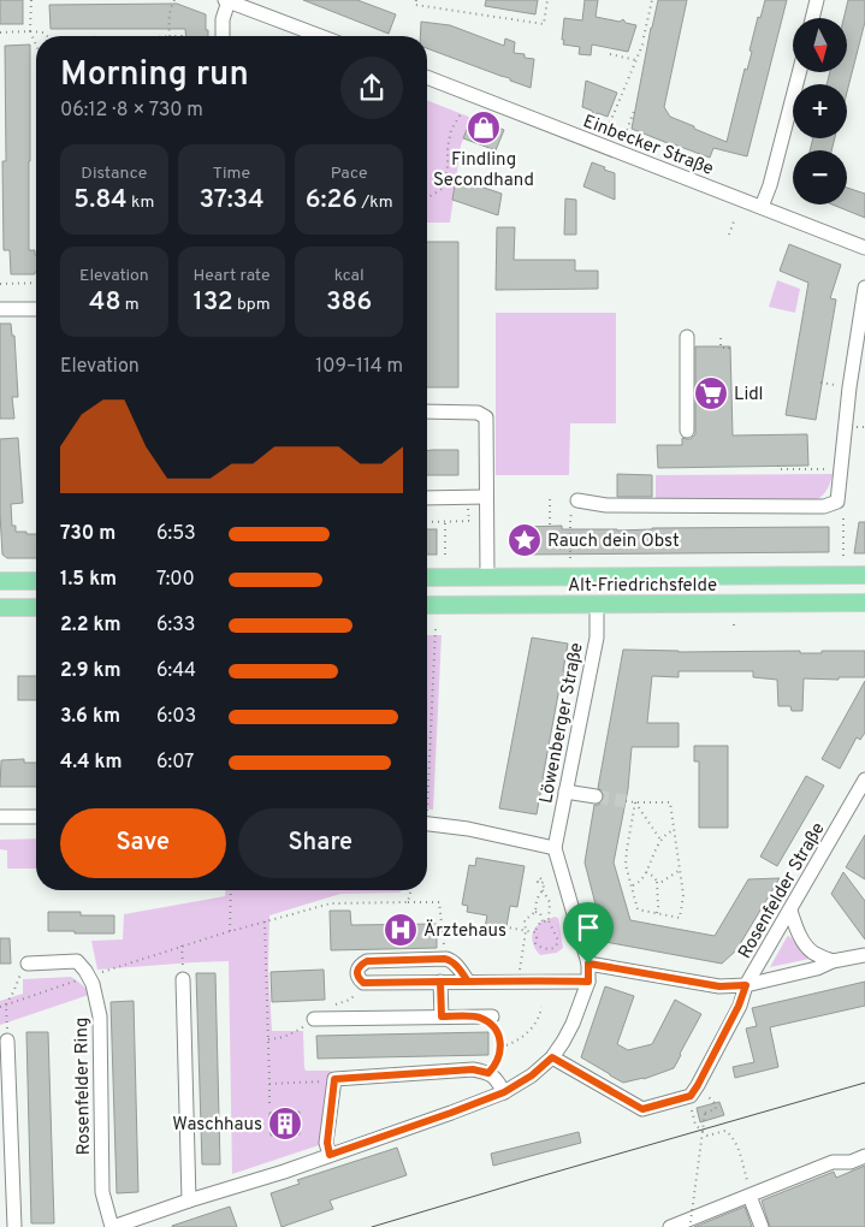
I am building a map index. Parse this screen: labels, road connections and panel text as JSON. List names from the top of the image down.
{
  "streets": {
    "main road": ["Alt-Friedrichsfelde"],
    "street": [
      "Einbecker Straße",
      "Löwenberger Straße",
      "Rosenfelder Straße",
      "Rosenfelder Ring"
    ]
  },
  "crossings": [
    ["Alt-Friedrichsfelde", "Löwenberger Straße"],
    ["Löwenberger Straße", "Rosenfelder Ring"]
  ],
  "places": {
    "shop": ["Findling Secondhand"],
    "supermarket": ["Lidl"],
    "place": ["Rauch dein Obst"],
    "hospital": ["Ärztehaus"],
    "building": ["Waschhaus"]
  },
  "north": "bottom",
  "page": {
    "map_buttons": ["+", "−"],
    "heading": ["Morning run", "06:12 · 8 × 730 m"],
    "stats": [
      ["Distance", "5.84 km"],
      ["Time", "37:34"],
      ["Pace", "6:26 /km"],
      ["Elevation", "48 m"],
      ["Heart rate", "132 bpm"],
      ["kcal", "386"]
    ],
    "chart": ["Elevation", "109–114 m"],
    "list": [
      {
        "name": "730 m",
        "note": "6:53"
      },
      {
        "name": "1.5 km",
        "note": "7:00"
      },
      {
        "name": "2.2 km",
        "note": "6:33"
      },
      {
        "name": "2.9 km",
        "note": "6:44"
      },
      {
        "name": "3.6 km",
        "note": "6:03"
      },
      {
        "name": "4.4 km",
        "note": "6:07"
      }
    ],
    "buttons": ["Save", "Share"]
  }
}
